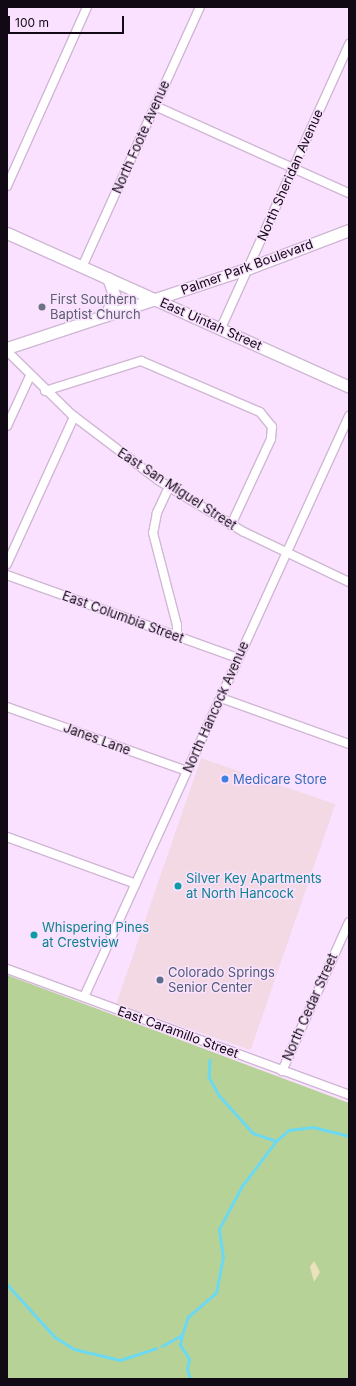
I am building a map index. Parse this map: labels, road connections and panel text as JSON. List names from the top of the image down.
{
  "streets": {
    "main road": ["Palmer Park Boulevard", "East Uintah Street"],
    "street": [
      "North Foote Avenue",
      "North Sheridan Avenue",
      "East San Miguel Street",
      "East Columbia Street",
      "North Hancock Avenue",
      "Janes Lane",
      "North Cedar Street",
      "East Caramillo Street"
    ]
  },
  "crossings": [
    ["North Foote Avenue", "East Uintah Street"],
    ["North Sheridan Avenue", "Palmer Park Boulevard"],
    ["North Sheridan Avenue", "East Uintah Street"],
    ["Palmer Park Boulevard", "East Uintah Street"],
    ["East San Miguel Street", "North Hancock Avenue"],
    ["East Columbia Street", "North Hancock Avenue"],
    ["North Hancock Avenue", "Janes Lane"],
    ["North Hancock Avenue", "East Caramillo Street"],
    ["North Cedar Street", "East Caramillo Street"]
  ],
  "places": [
    "First Southern Baptist Church",
    "Medicare Store",
    "Silver Key Apartments at North Hancock",
    "Whispering Pines at Crestview",
    "Colorado Springs Senior Center"
  ],
  "scale_bar": "100 m"
}
